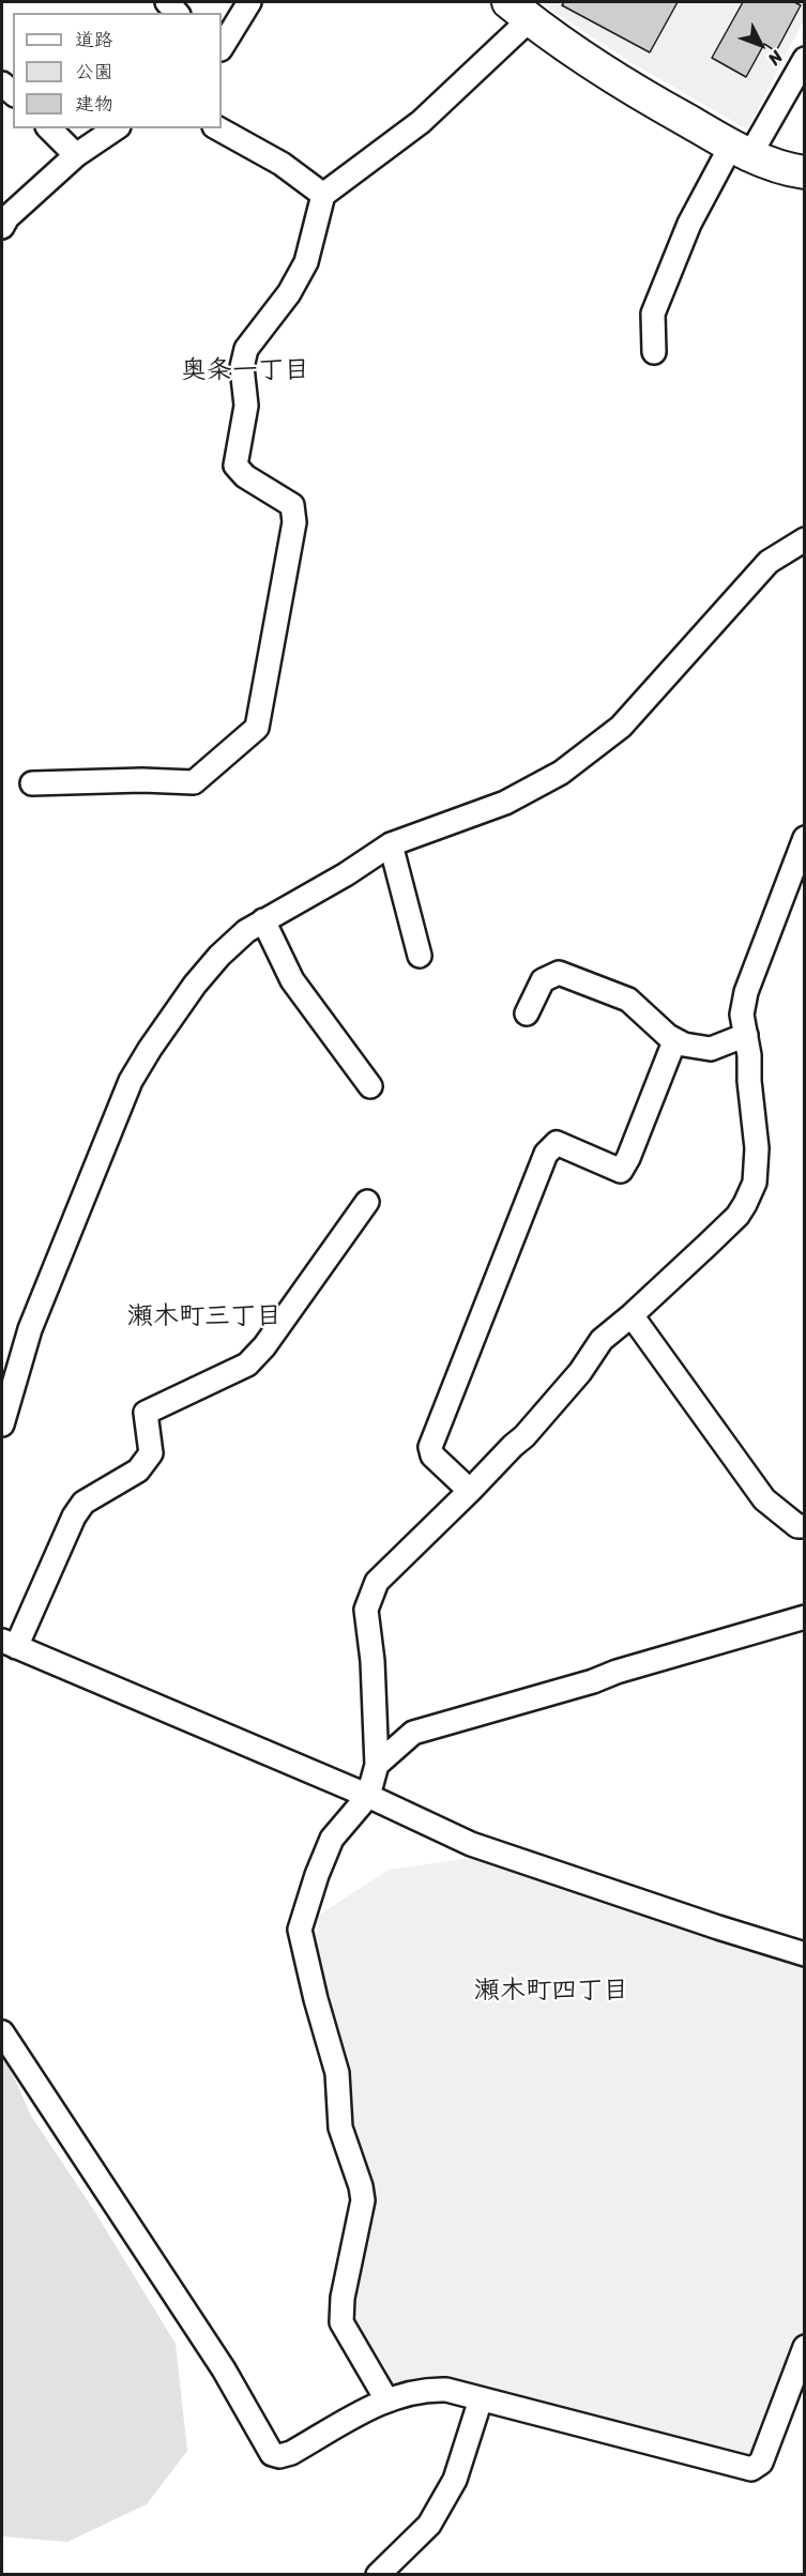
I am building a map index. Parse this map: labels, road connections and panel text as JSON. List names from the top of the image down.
{
  "districts": ["奥条一丁目", "瀬木町三丁目", "瀬木町四丁目"],
  "legend": ["道路", "公園", "建物"],
  "north": "bottom right"
}
